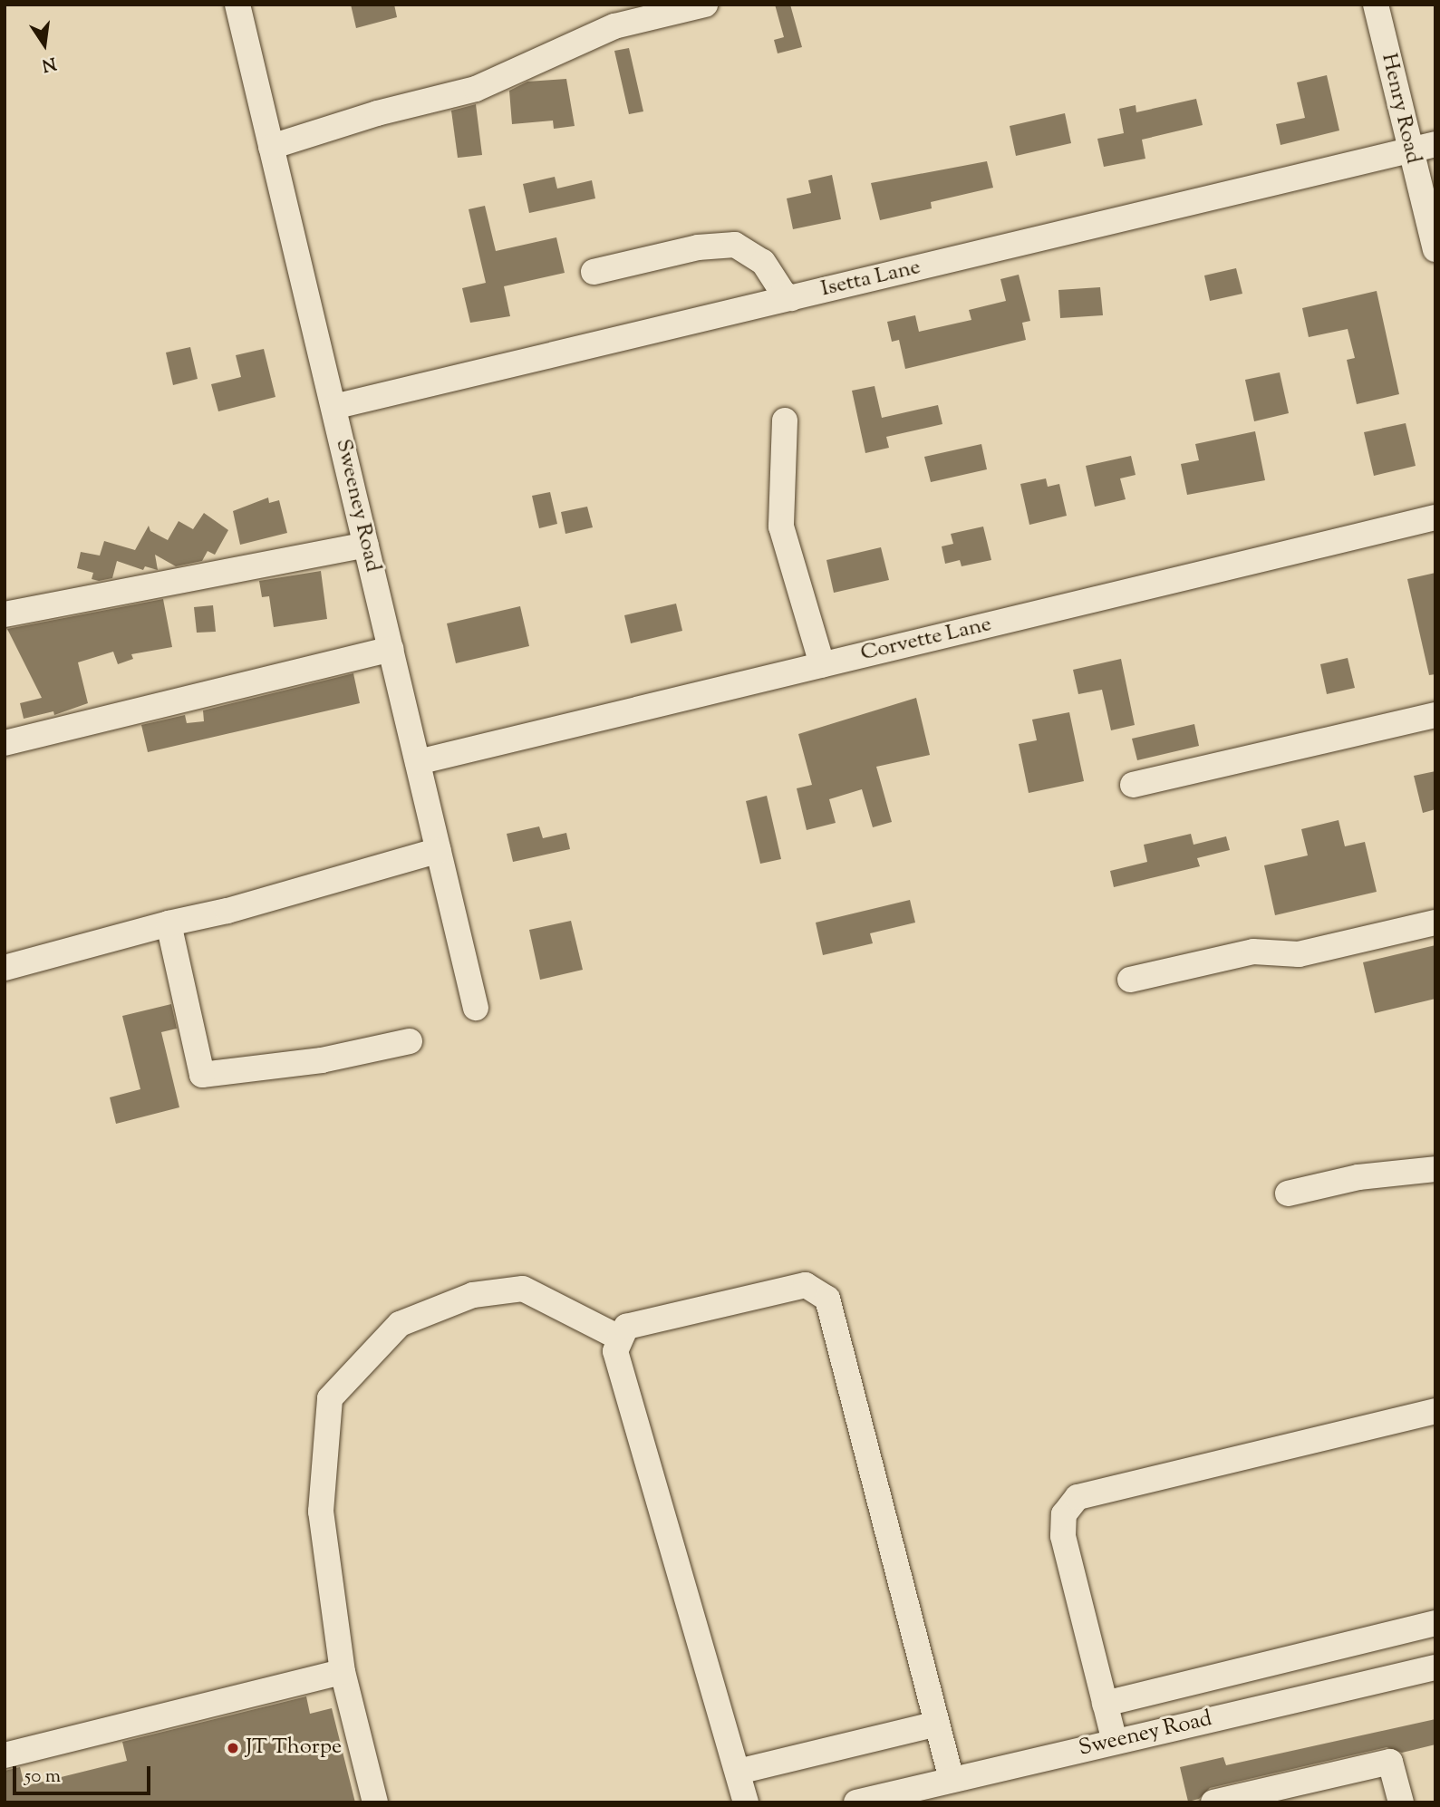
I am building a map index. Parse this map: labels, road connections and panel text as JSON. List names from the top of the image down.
{
  "streets": {
    "street": [
      "Henry Road",
      "Isetta Lane",
      "Sweeney Road",
      "Corvette Lane"
    ]
  },
  "crossings": [
    ["Henry Road", "Isetta Lane"],
    ["Isetta Lane", "Sweeney Road"],
    ["Sweeney Road", "Corvette Lane"]
  ],
  "places": ["JT Thorpe"],
  "scale_bar": "50 m",
  "north": "bottom"
}
